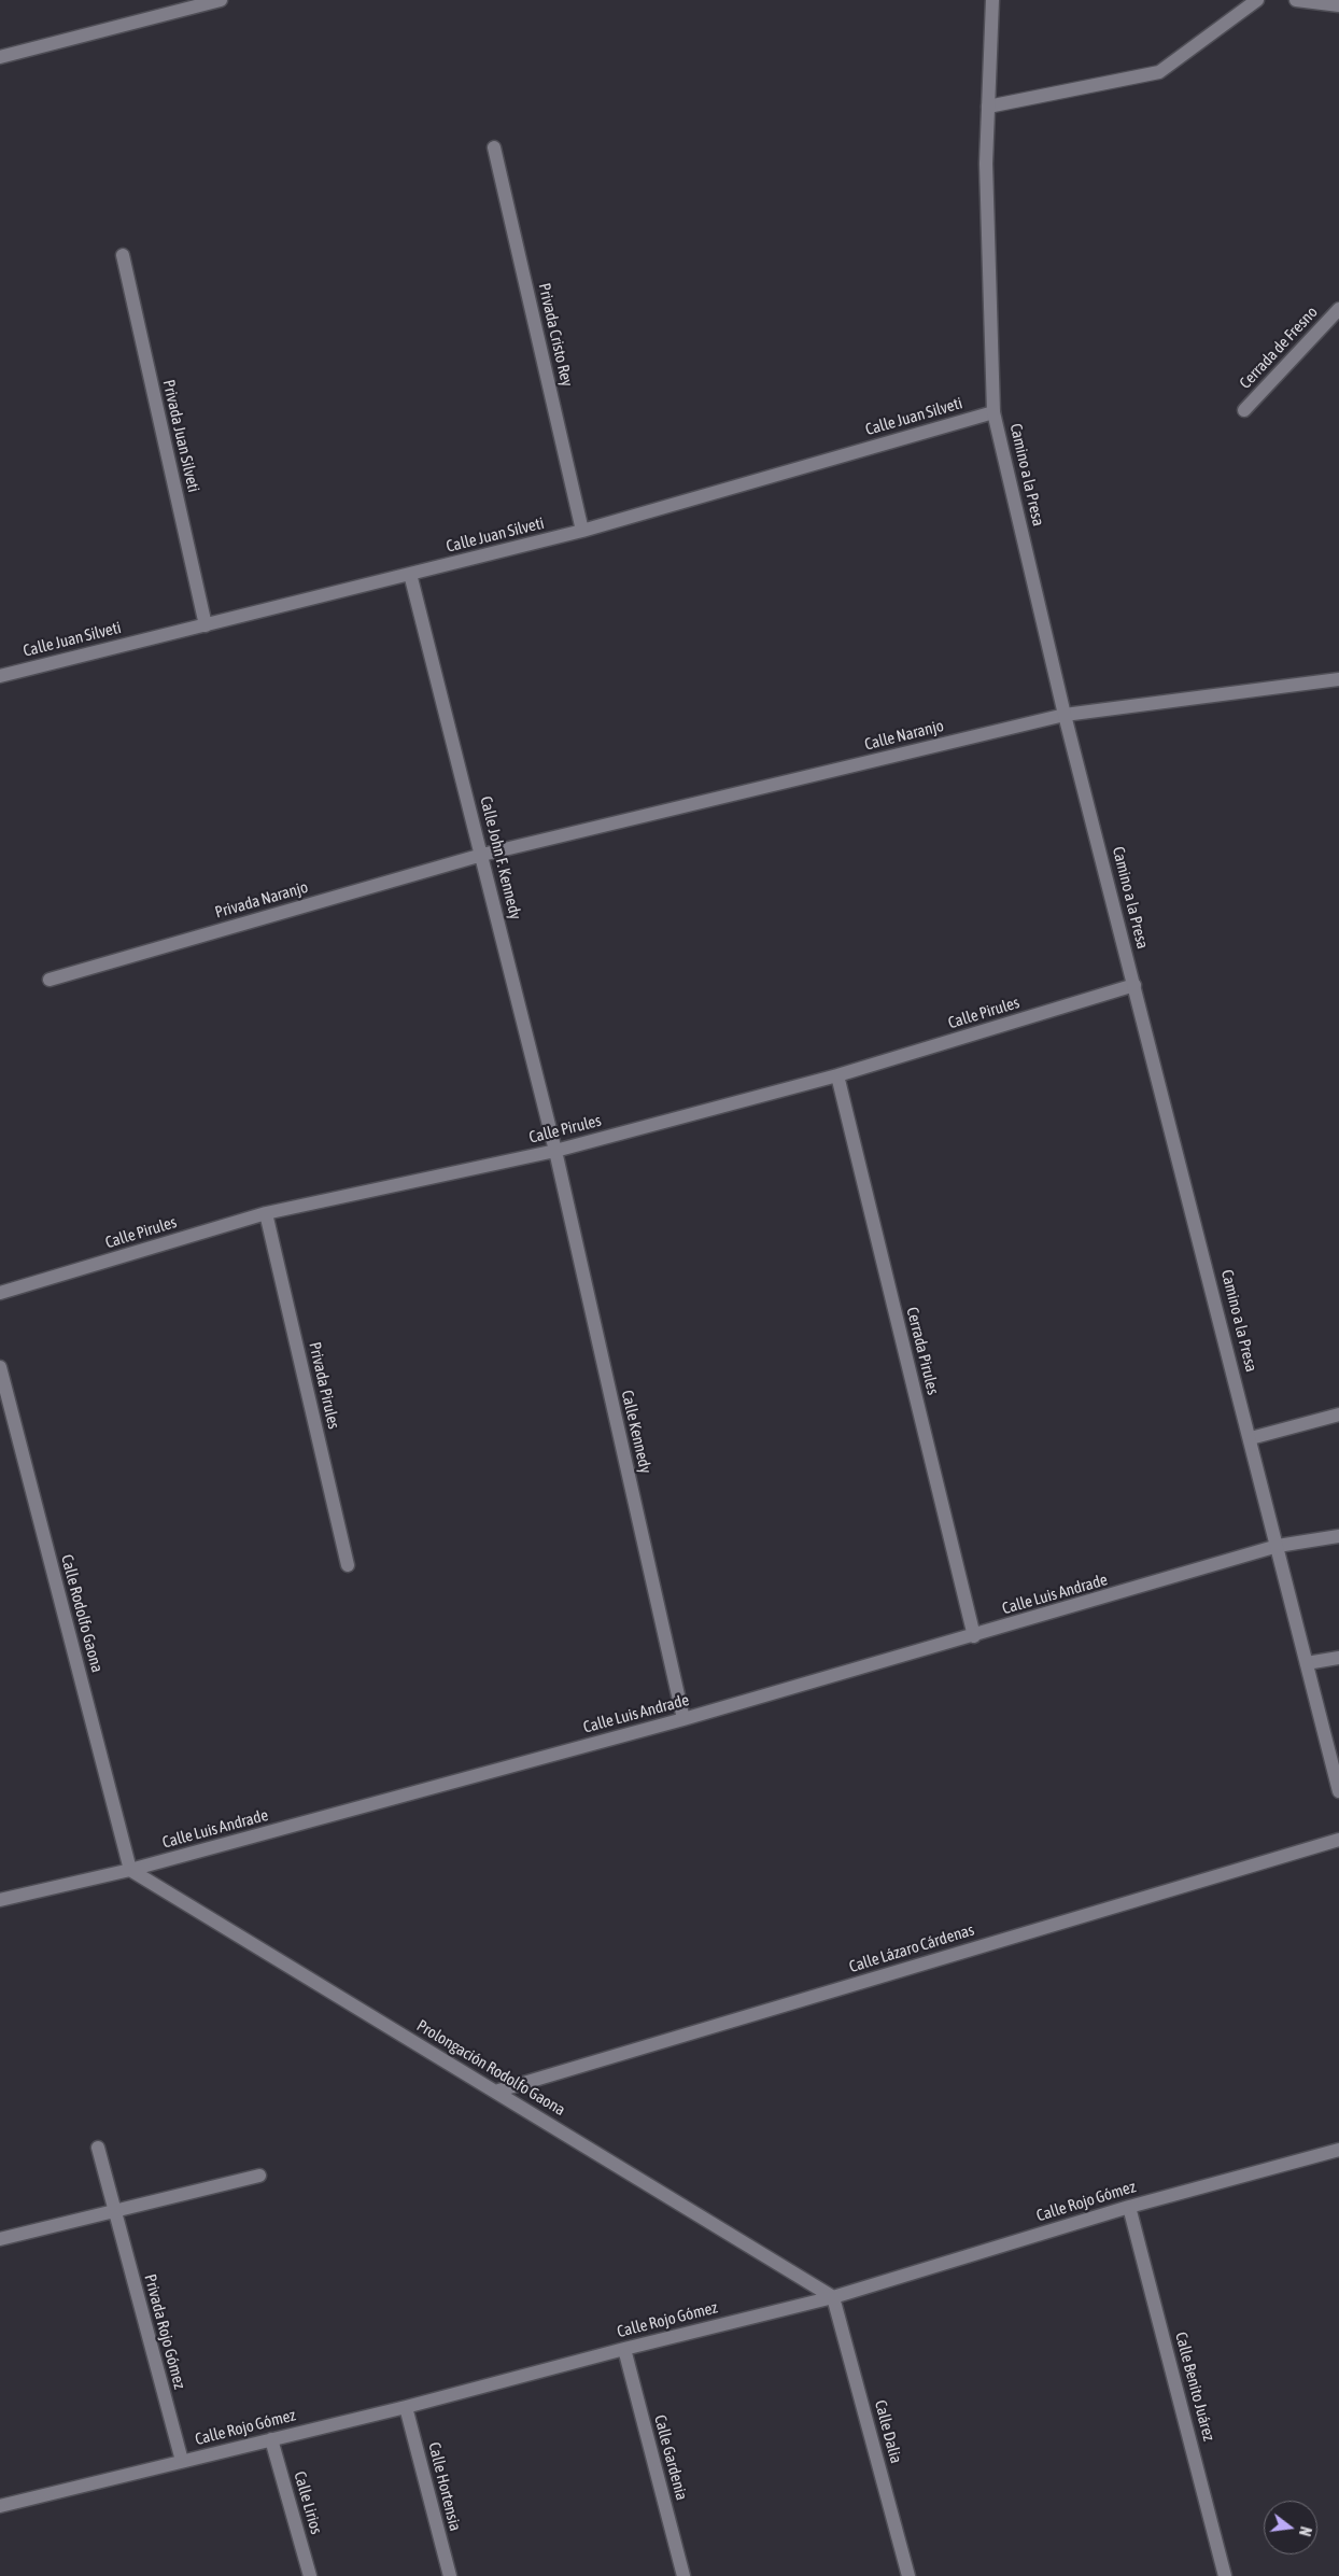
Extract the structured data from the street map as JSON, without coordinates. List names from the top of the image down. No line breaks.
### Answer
{"streets":{"street":["Privada Cristo Rey","Cerrada de Fresno","Calle Juan Silveti","Privada Juan Silveti","Camino a la Presa","Calle Naranjo","Calle John F. Kennedy","Privada Naranjo","Calle Pirules","Cerrada Pirules","Privada Pirules","Calle Kennedy","Calle Luis Andrade","Calle Rodolfo Gaona","Calle Lázaro Cárdenas","Prolongación Rodolfo Gaona","Calle Rojo Gómez","Privada Rojo Gómez","Calle Benito Juárez","Calle Dalia","Calle Gardenia","Calle Hortensia","Calle Lirios"]},"crossings":[["Privada Cristo Rey","Calle Juan Silveti"],["Calle Juan Silveti","Privada Juan Silveti"],["Calle Juan Silveti","Camino a la Presa"],["Calle Juan Silveti","Calle John F. Kennedy"],["Camino a la Presa","Calle Naranjo"],["Camino a la Presa","Calle Pirules"],["Camino a la Presa","Calle Luis Andrade"],["Calle Naranjo","Calle John F. Kennedy"],["Calle Naranjo","Privada Naranjo"],["Calle John F. Kennedy","Privada Naranjo"],["Calle John F. Kennedy","Calle Pirules"],["Calle John F. Kennedy","Calle Kennedy"],["Calle Pirules","Cerrada Pirules"],["Calle Pirules","Privada Pirules"],["Calle Pirules","Calle Kennedy"],["Cerrada Pirules","Calle Luis Andrade"],["Calle Kennedy","Calle Luis Andrade"],["Calle Luis Andrade","Calle Rodolfo Gaona"],["Calle Luis Andrade","Prolongación Rodolfo Gaona"],["Calle Rodolfo Gaona","Prolongación Rodolfo Gaona"],["Calle Lázaro Cárdenas","Prolongación Rodolfo Gaona"],["Prolongación Rodolfo Gaona","Calle Rojo Gómez"],["Prolongación Rodolfo Gaona","Calle Dalia"],["Calle Rojo Gómez","Privada Rojo Gómez"],["Calle Rojo Gómez","Calle Benito Juárez"],["Calle Rojo Gómez","Calle Dalia"],["Calle Rojo Gómez","Calle Gardenia"],["Calle Rojo Gómez","Calle Hortensia"],["Calle Rojo Gómez","Calle Lirios"]],"north":"right"}
